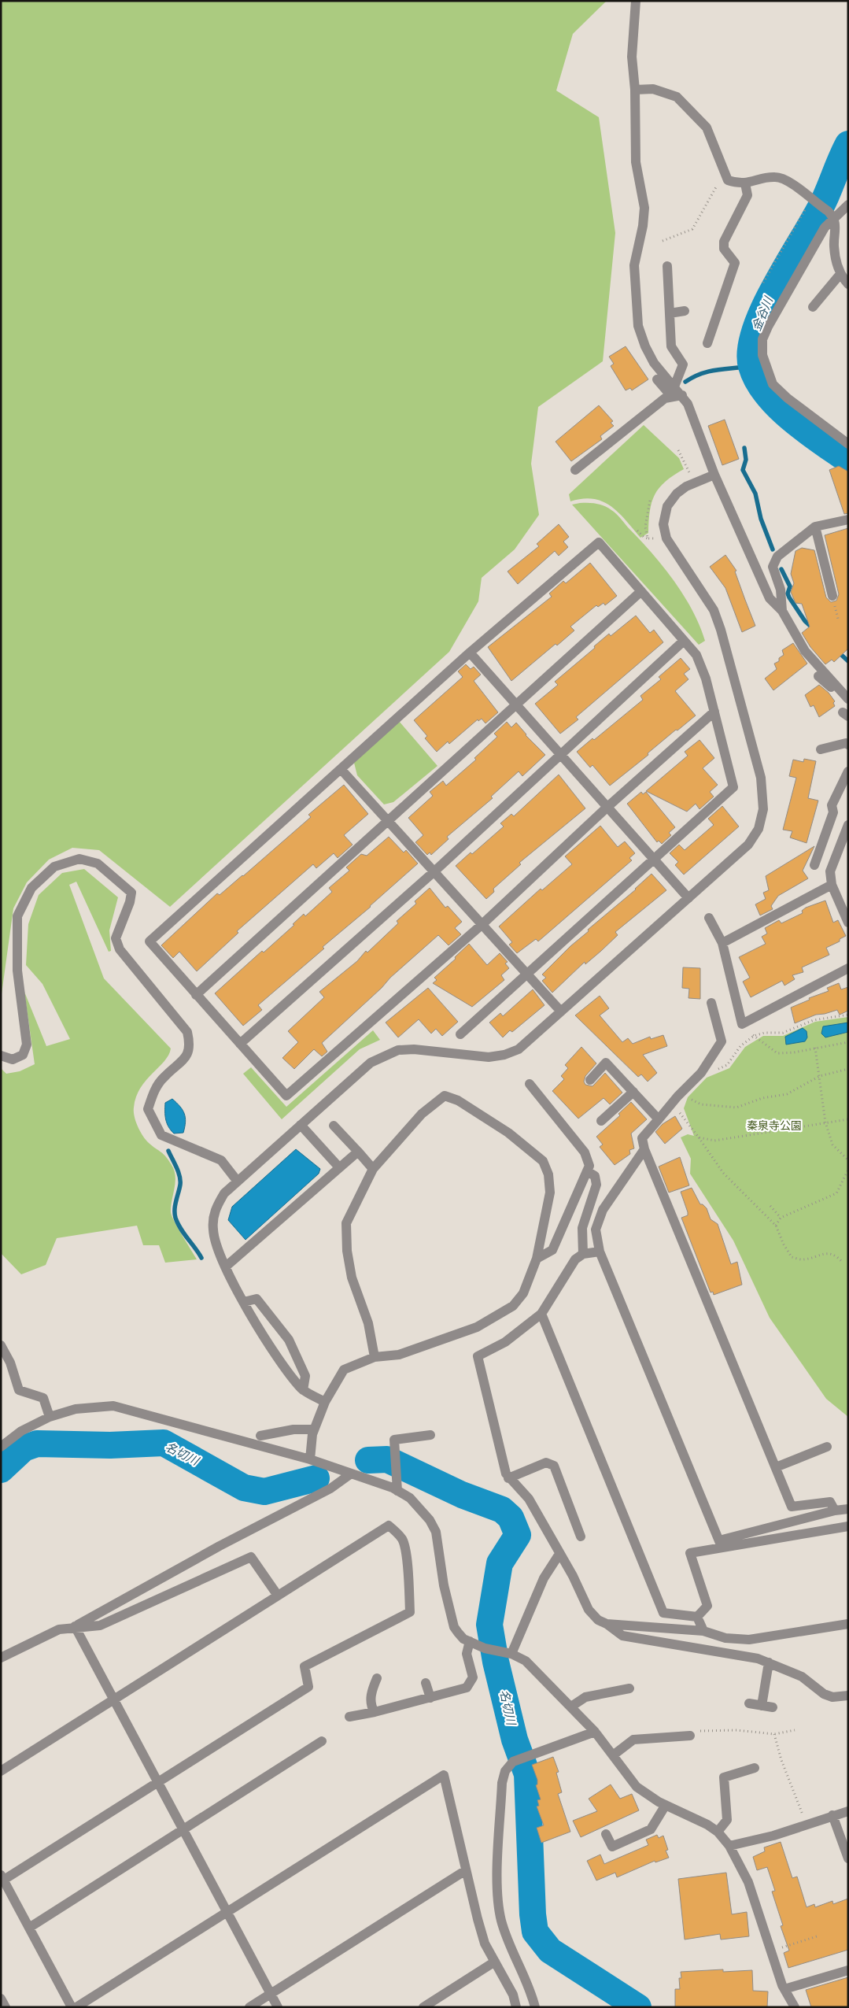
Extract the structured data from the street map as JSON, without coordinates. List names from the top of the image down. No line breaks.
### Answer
{"water":["金谷川","名切川"],"parks":["秦泉寺公園"]}
